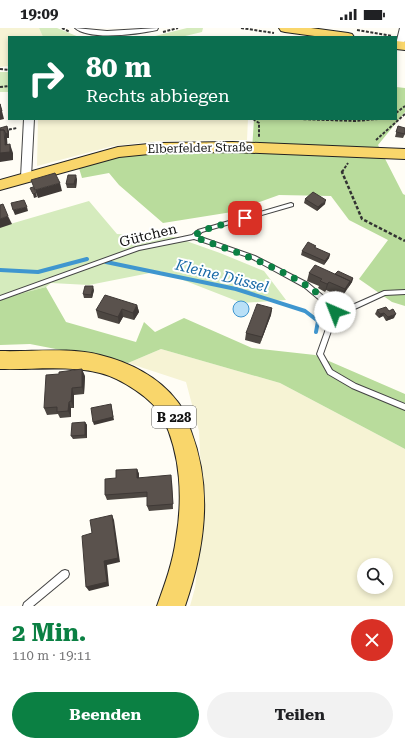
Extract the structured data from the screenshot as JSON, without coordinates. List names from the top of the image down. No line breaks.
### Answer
{"streets":{"main road":["Elberfelder Straße","B 228"],"lane":["Gütchen"]},"water":["Kleine Düssel"],"page":{"status":"19:09","turn":["80 m","Rechts abbiegen"],"heading":["2 Min.","110 m · 19:11"],"buttons":["Beenden","Teilen"]}}
